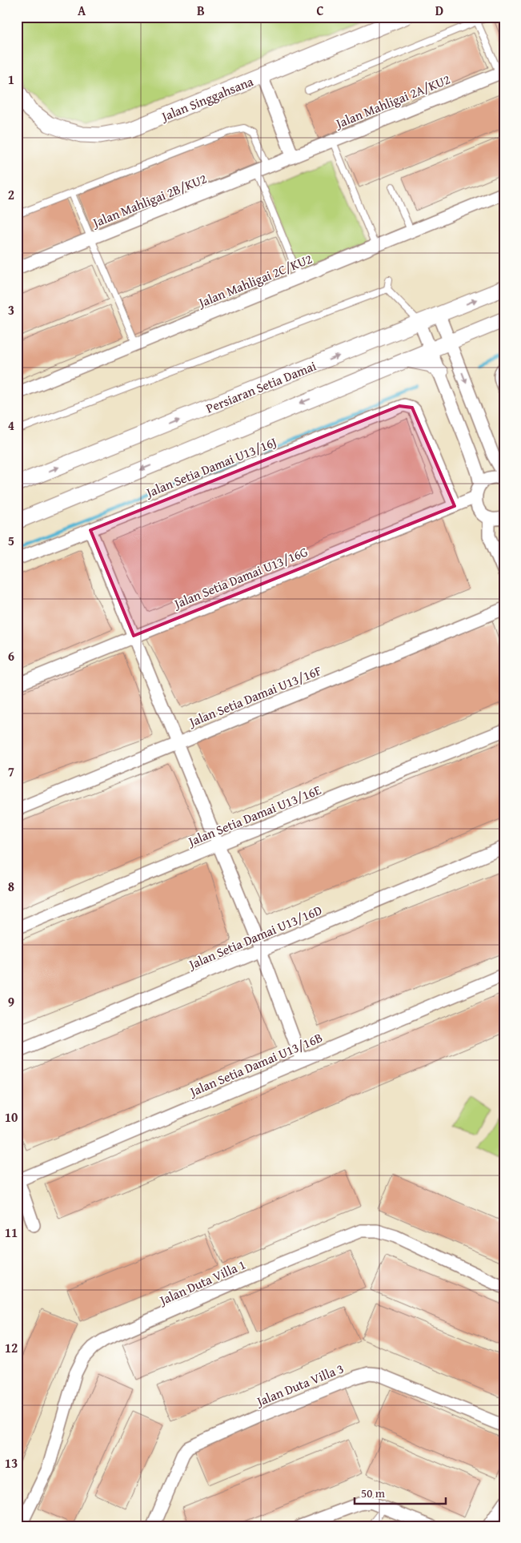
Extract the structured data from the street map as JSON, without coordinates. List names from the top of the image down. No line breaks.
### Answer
{"streets":{"street":["Jalan Singgahsana","Jalan Mahligai 2A/KU2","Jalan Mahligai 2B/KU2","Jalan Mahligai 2C/KU2","Persiaran Setia Damai","Jalan Setia Damai U13/16J","Jalan Setia Damai U13/16G","Jalan Setia Damai U13/16F","Jalan Setia Damai U13/16E","Jalan Setia Damai U13/16D","Jalan Setia Damai U13/16B","Jalan Duta Villa 1","Jalan Duta Villa 3"]},"crossings":[["Jalan Mahligai 2A/KU2","Jalan Mahligai 2B/KU2"],["Jalan Setia Damai U13/16J","Jalan Setia Damai U13/16G"]],"scale_bar":"50 m","grid":{"columns":["A","B","C","D"],"rows":["1","2","3","4","5","6","7","8","9","10","11","12","13"]}}
